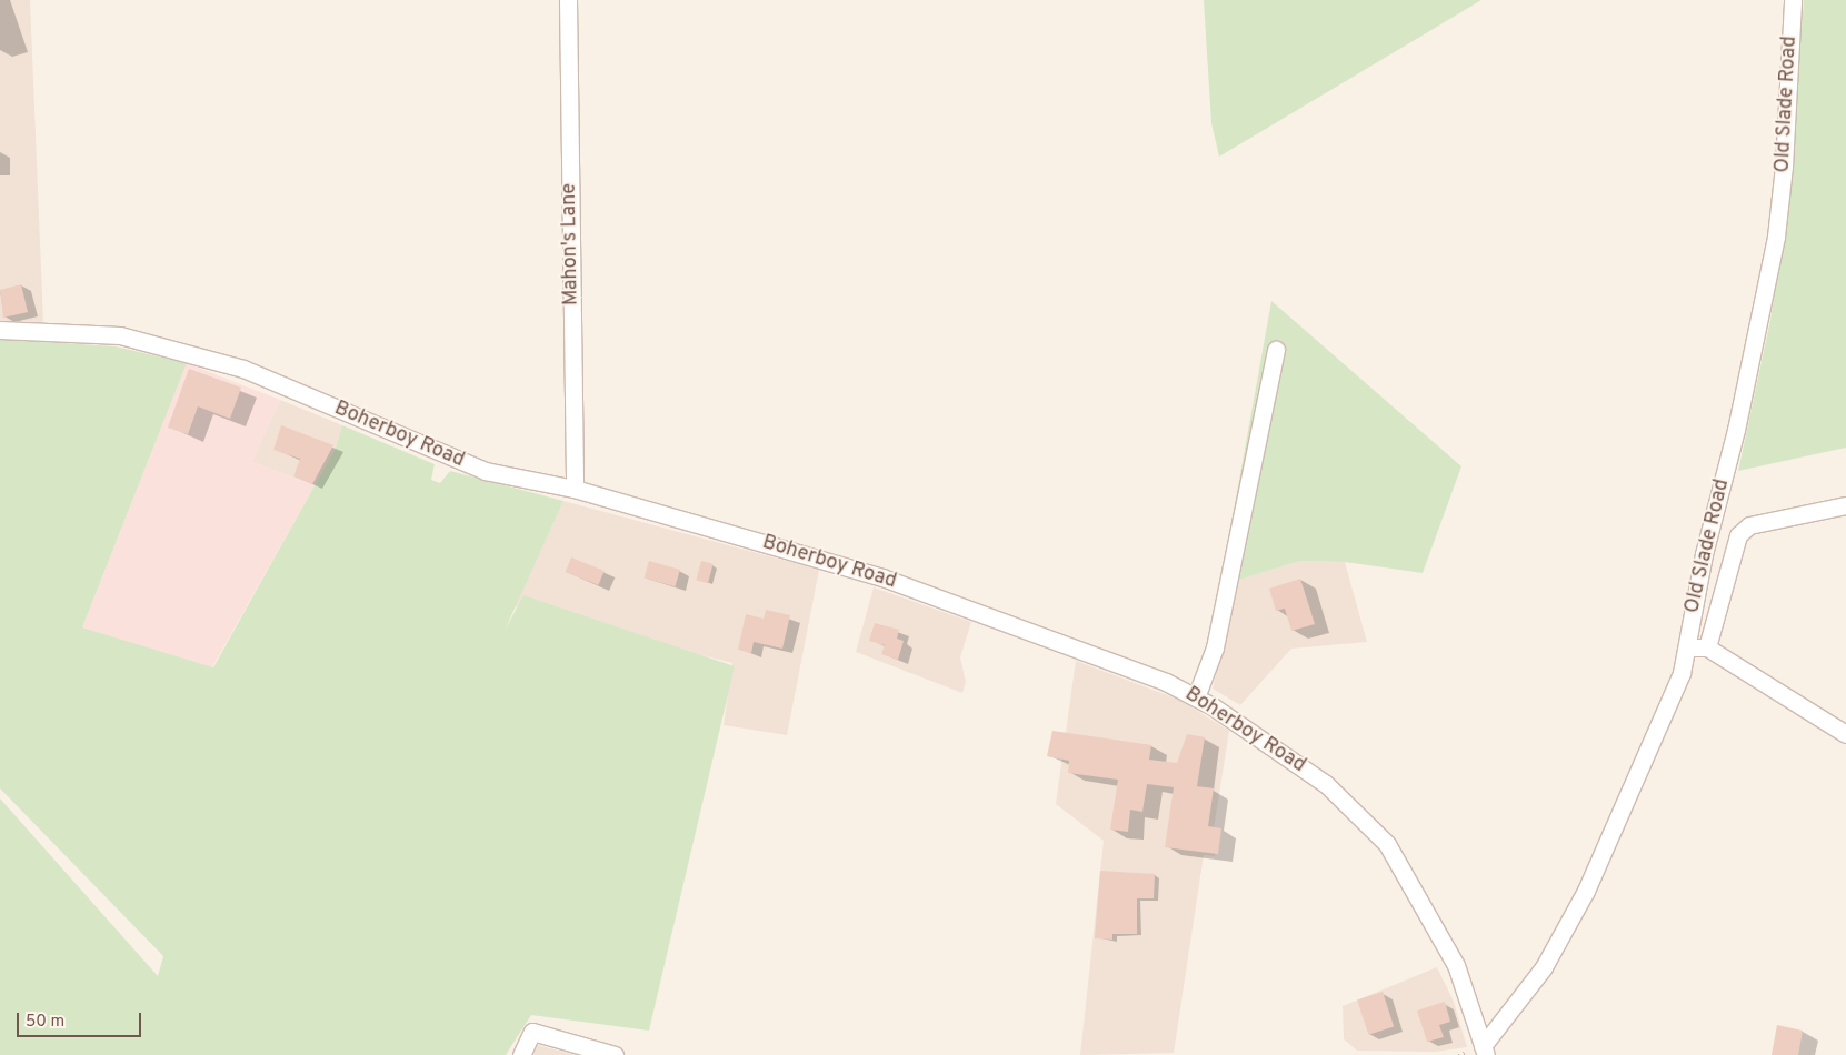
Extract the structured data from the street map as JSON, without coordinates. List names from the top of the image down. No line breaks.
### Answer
{"streets":{"street":["Old Slade Road","Mahon's Lane","Boherboy Road"]},"crossings":[["Old Slade Road","Boherboy Road"],["Mahon's Lane","Boherboy Road"]],"scale_bar":"50 m"}
